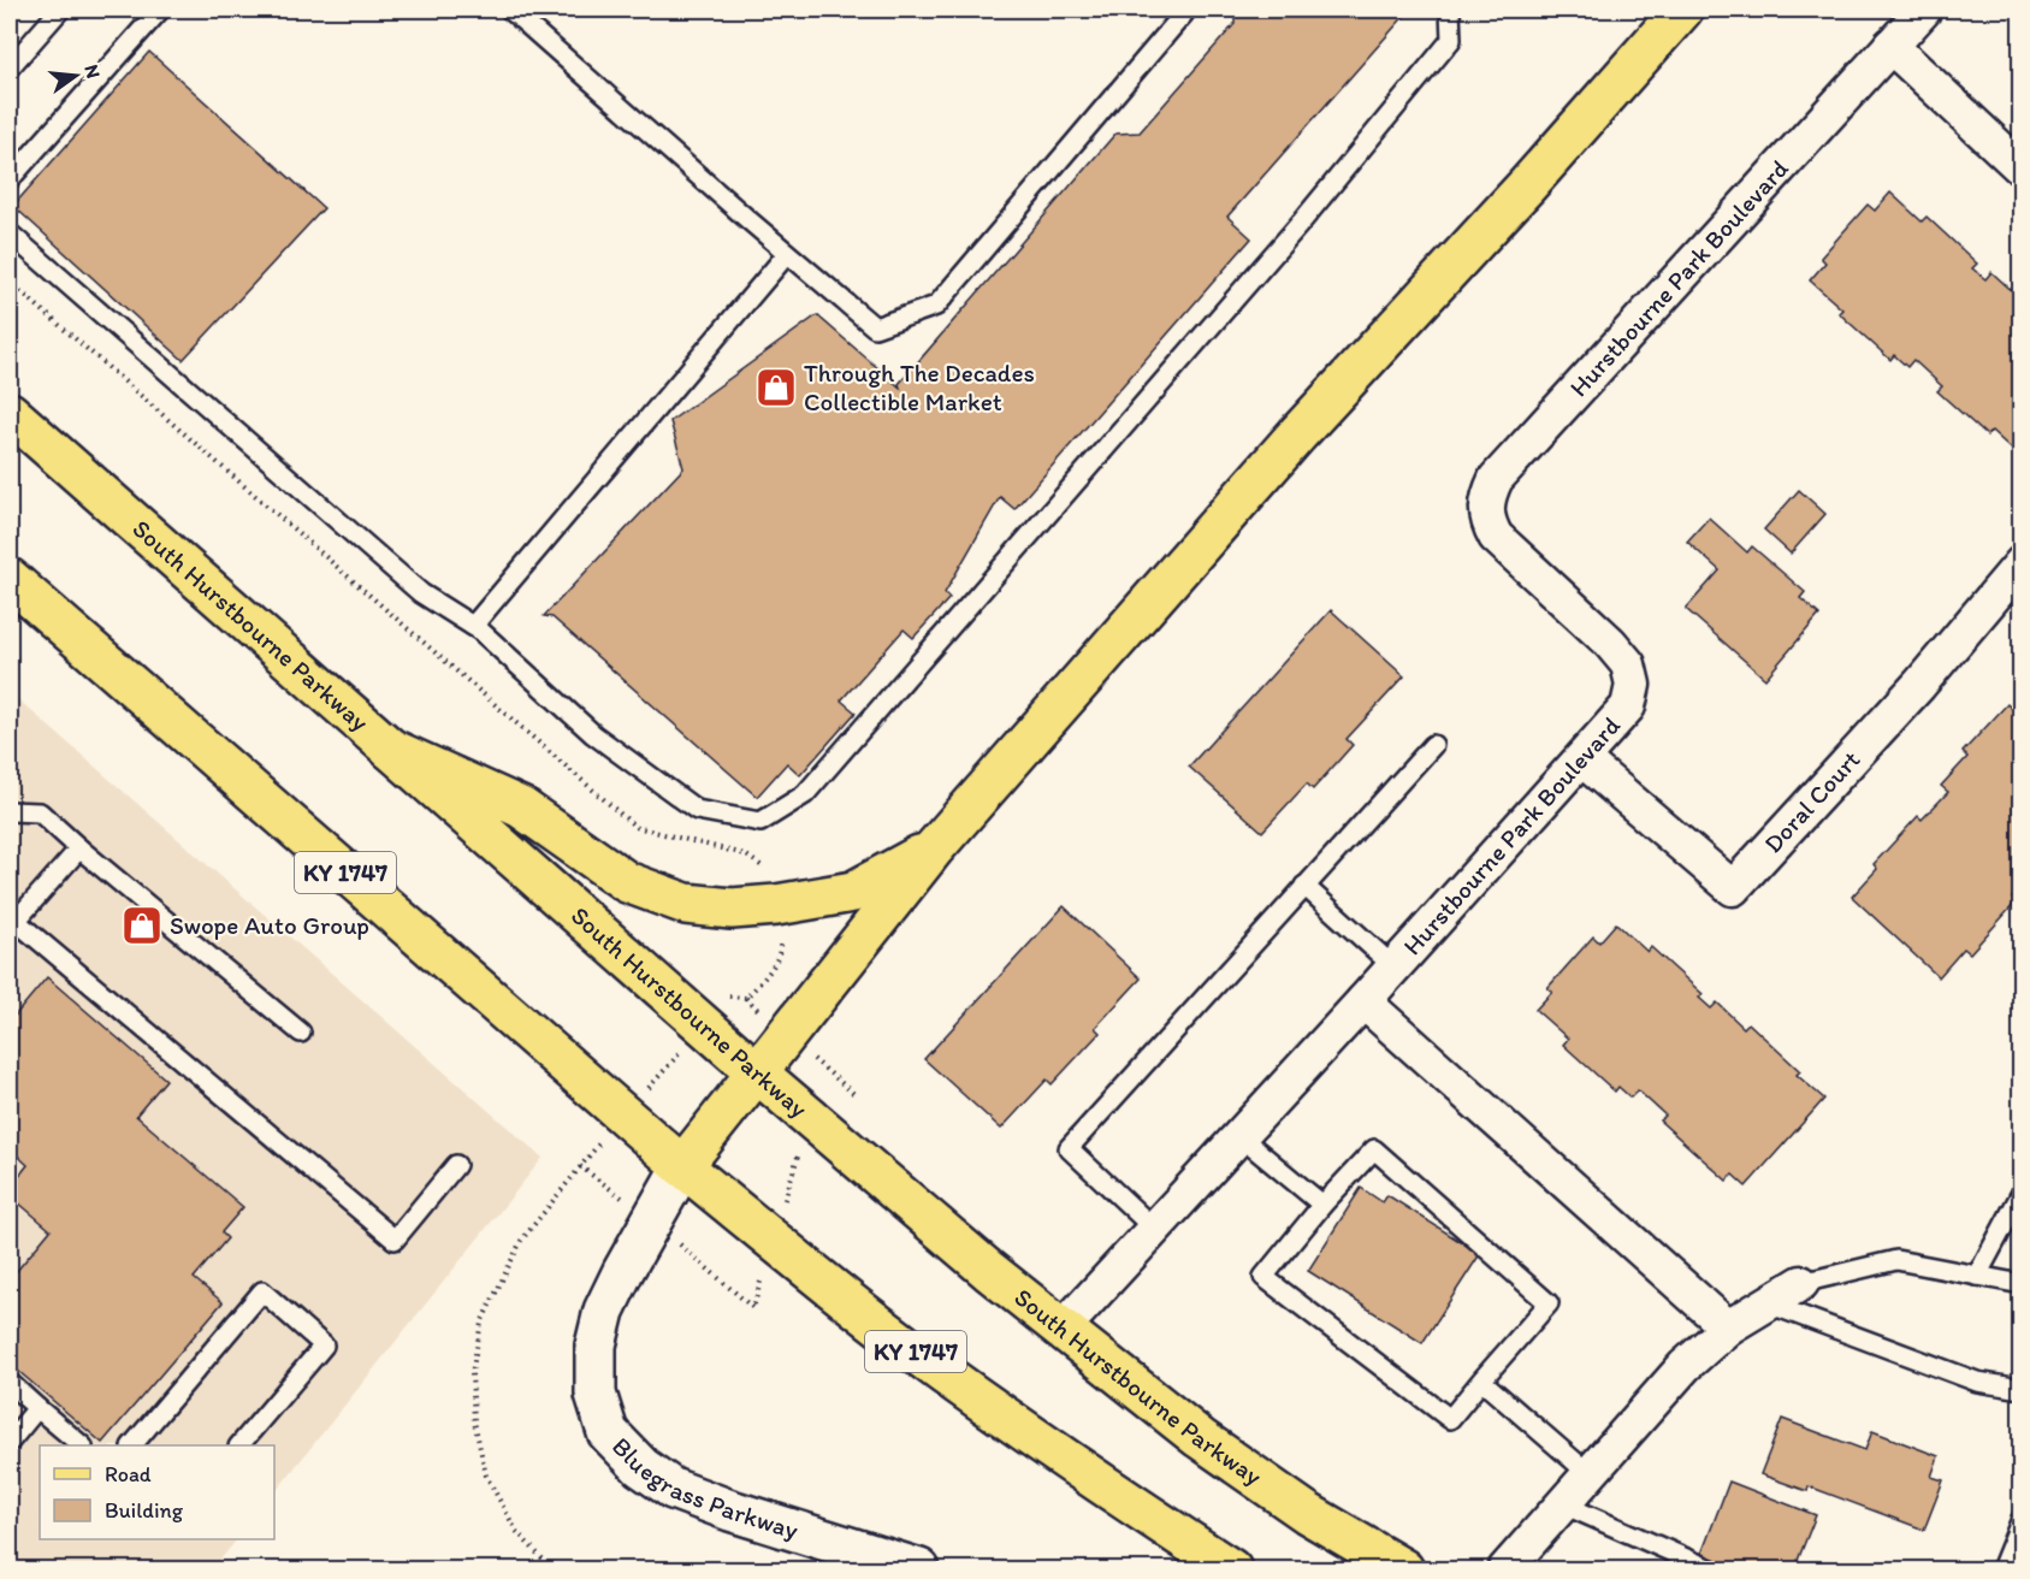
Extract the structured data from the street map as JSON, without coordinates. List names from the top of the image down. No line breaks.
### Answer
{"streets":{"main road":["South Hurstbourne Parkway","KY 1747"],"street":["Hurstbourne Park Boulevard","Doral Court","Bluegrass Parkway"]},"crossings":[["Hurstbourne Park Boulevard","South Hurstbourne Parkway"],["Hurstbourne Park Boulevard","Doral Court"],["KY 1747","Bluegrass Parkway"]],"places":{"shop":["Through The Decades Collectible Market","Swope Auto Group"]},"legend":["Road","Building"],"north":"right"}
